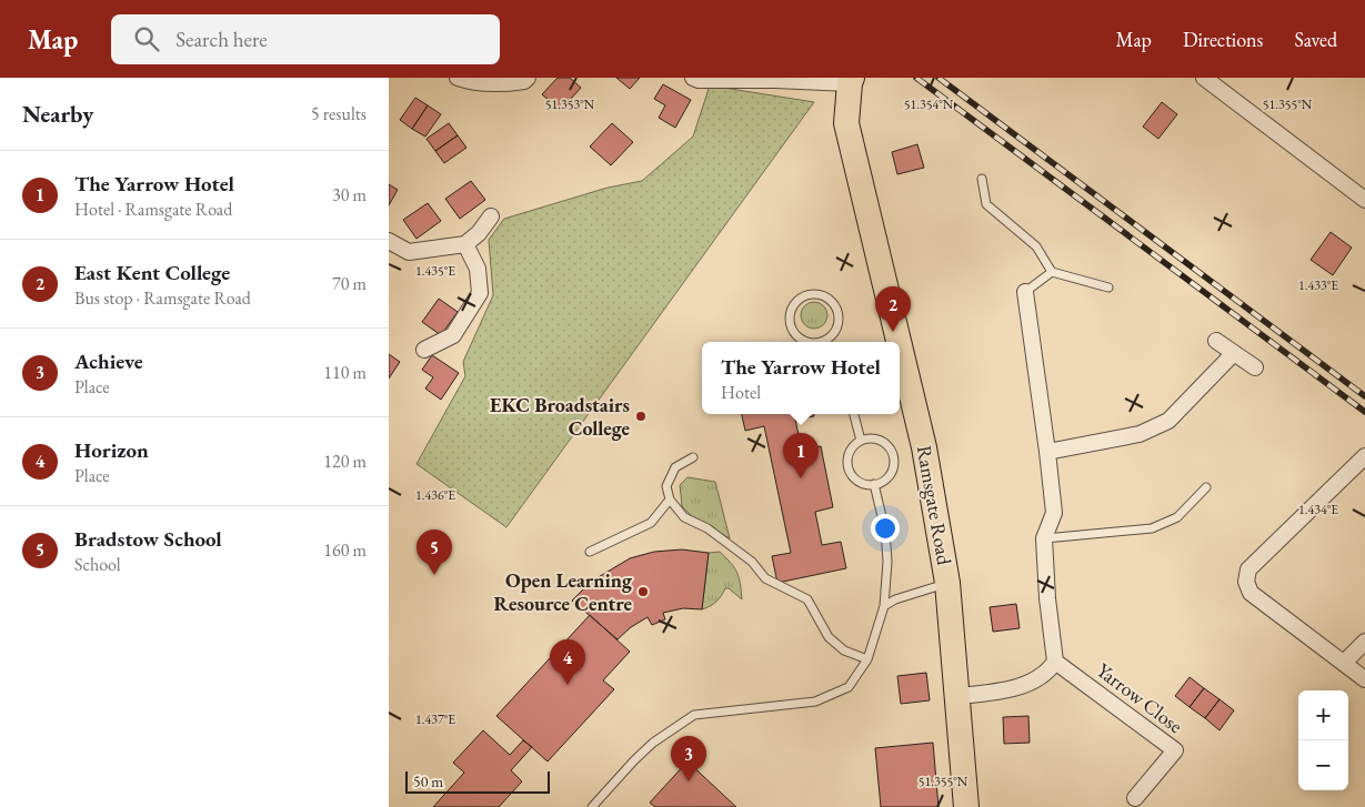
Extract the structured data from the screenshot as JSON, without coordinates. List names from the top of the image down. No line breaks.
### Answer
{"streets":{"main road":["Ramsgate Road"],"street":["Yarrow Close"]},"places":["EKC Broadstairs College","Open Learning Resource Centre"],"scale_bar":"50 m","page":{"header":"Map","search":"Search here","nav":["Map","Directions","Saved"],"heading":["Nearby","5 results"],"list":[{"mark":"1","name":"The Yarrow Hotel","note":"Hotel · Ramsgate Road","value":"30 m"},{"mark":"2","name":"East Kent College","note":"Bus stop · Ramsgate Road","value":"70 m"},{"mark":"3","name":"Achieve","note":"Place","value":"110 m"},{"mark":"4","name":"Horizon","note":"Place","value":"120 m"},{"mark":"5","name":"Bradstow School","note":"School","value":"160 m"}],"pins":["2","1","5","4","3"],"popup":["The Yarrow Hotel","Hotel"],"map_buttons":["+","−"],"scale":"50 m"},"coordinates":["51.353°N","51.354°N","51.355°N","1.435°E","1.433°E","1.436°E","1.434°E","1.437°E"]}
